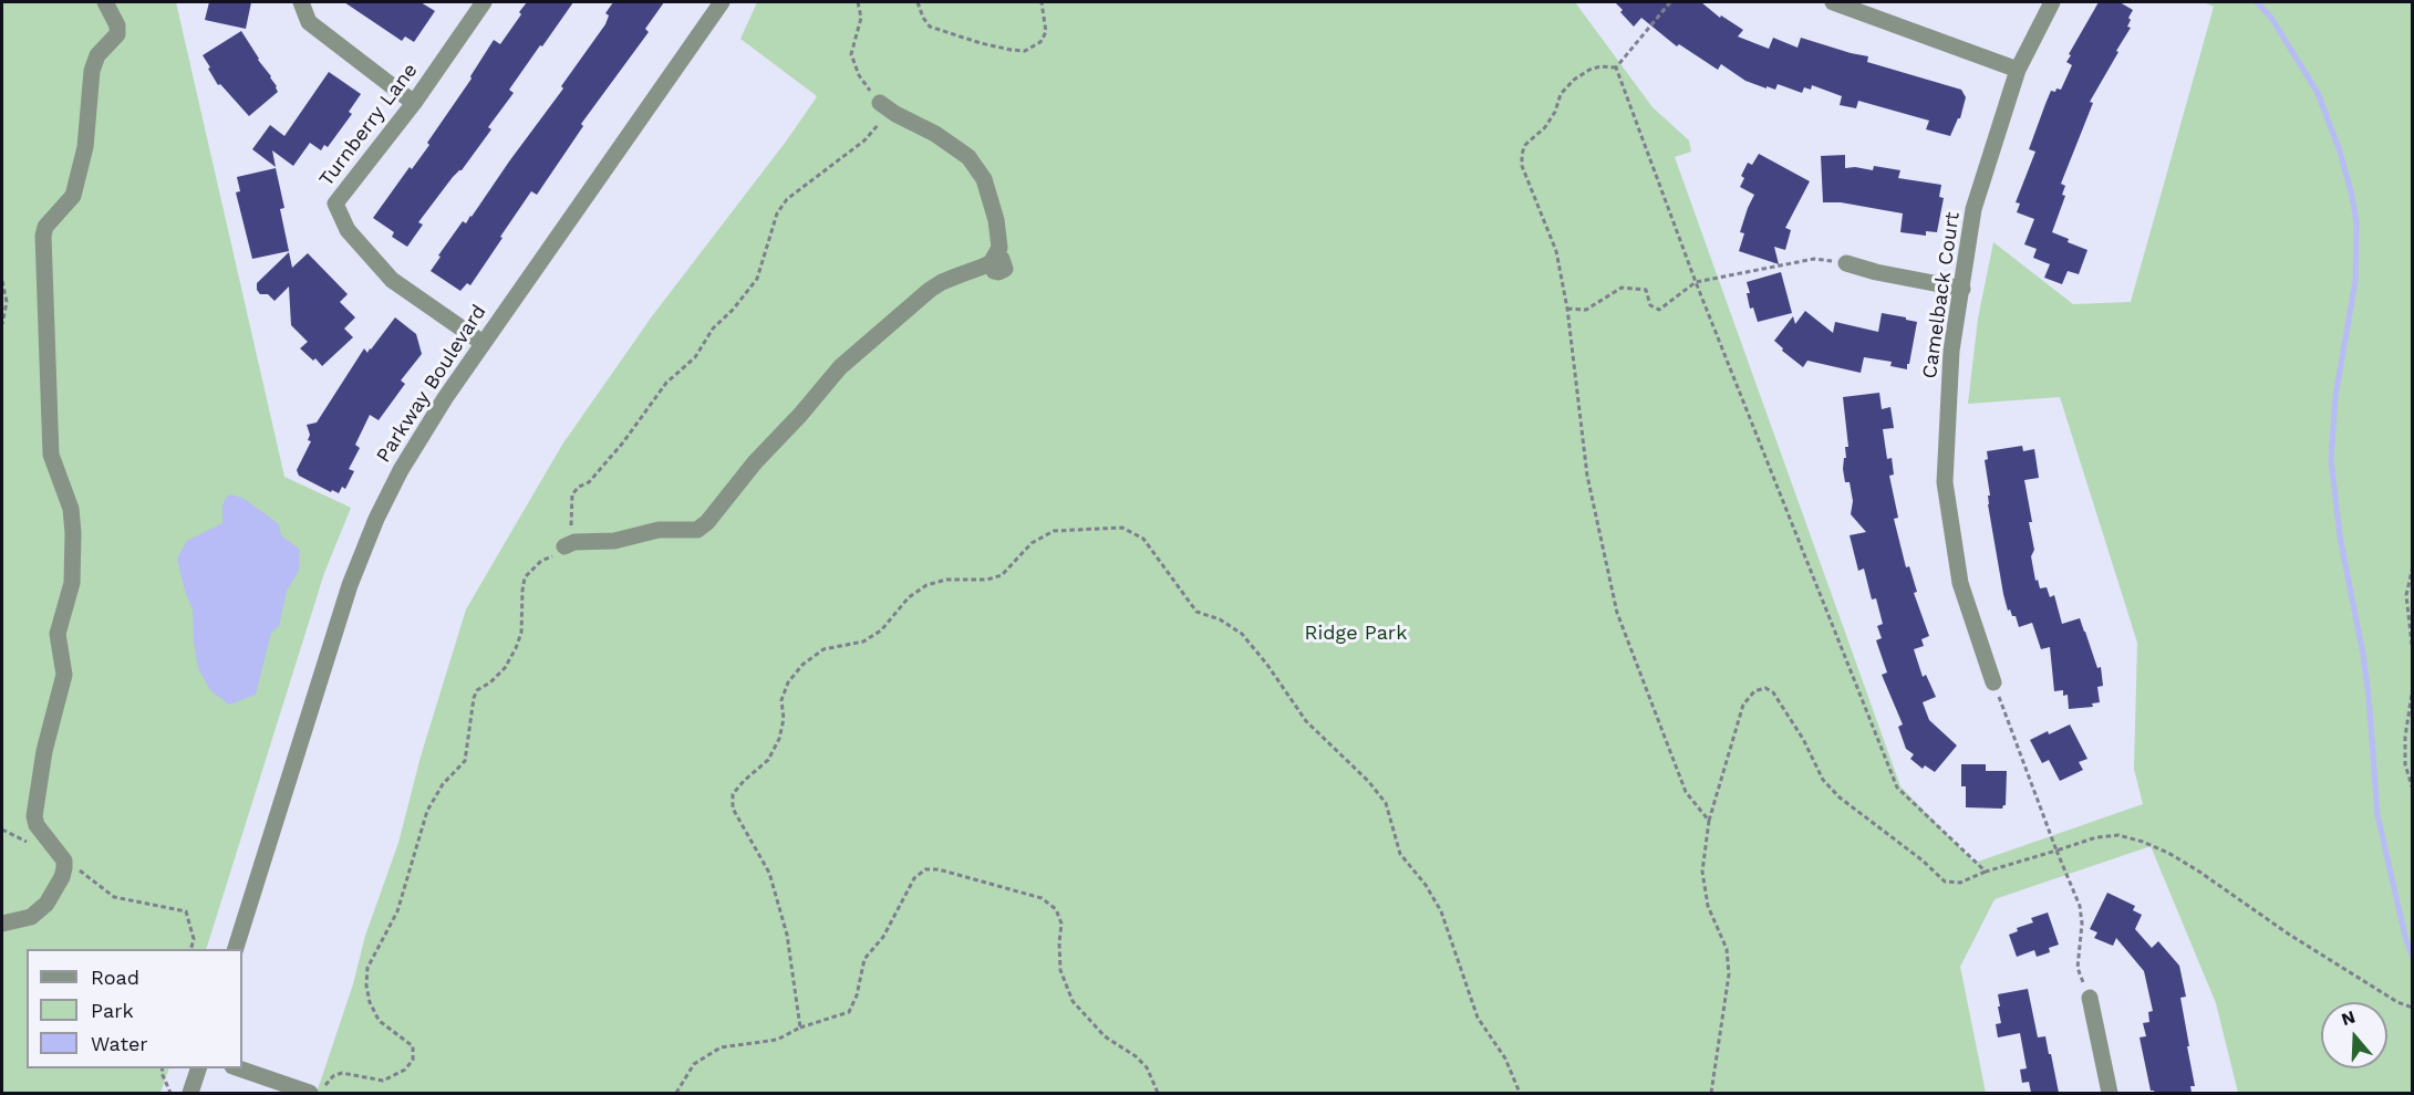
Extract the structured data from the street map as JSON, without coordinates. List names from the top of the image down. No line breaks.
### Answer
{"streets":{"street":["Turnberry Lane","Camelback Court","Parkway Boulevard"]},"crossings":[["Turnberry Lane","Parkway Boulevard"]],"parks":["Ridge Park"],"legend":["Road","Park","Water"],"north":"top"}
